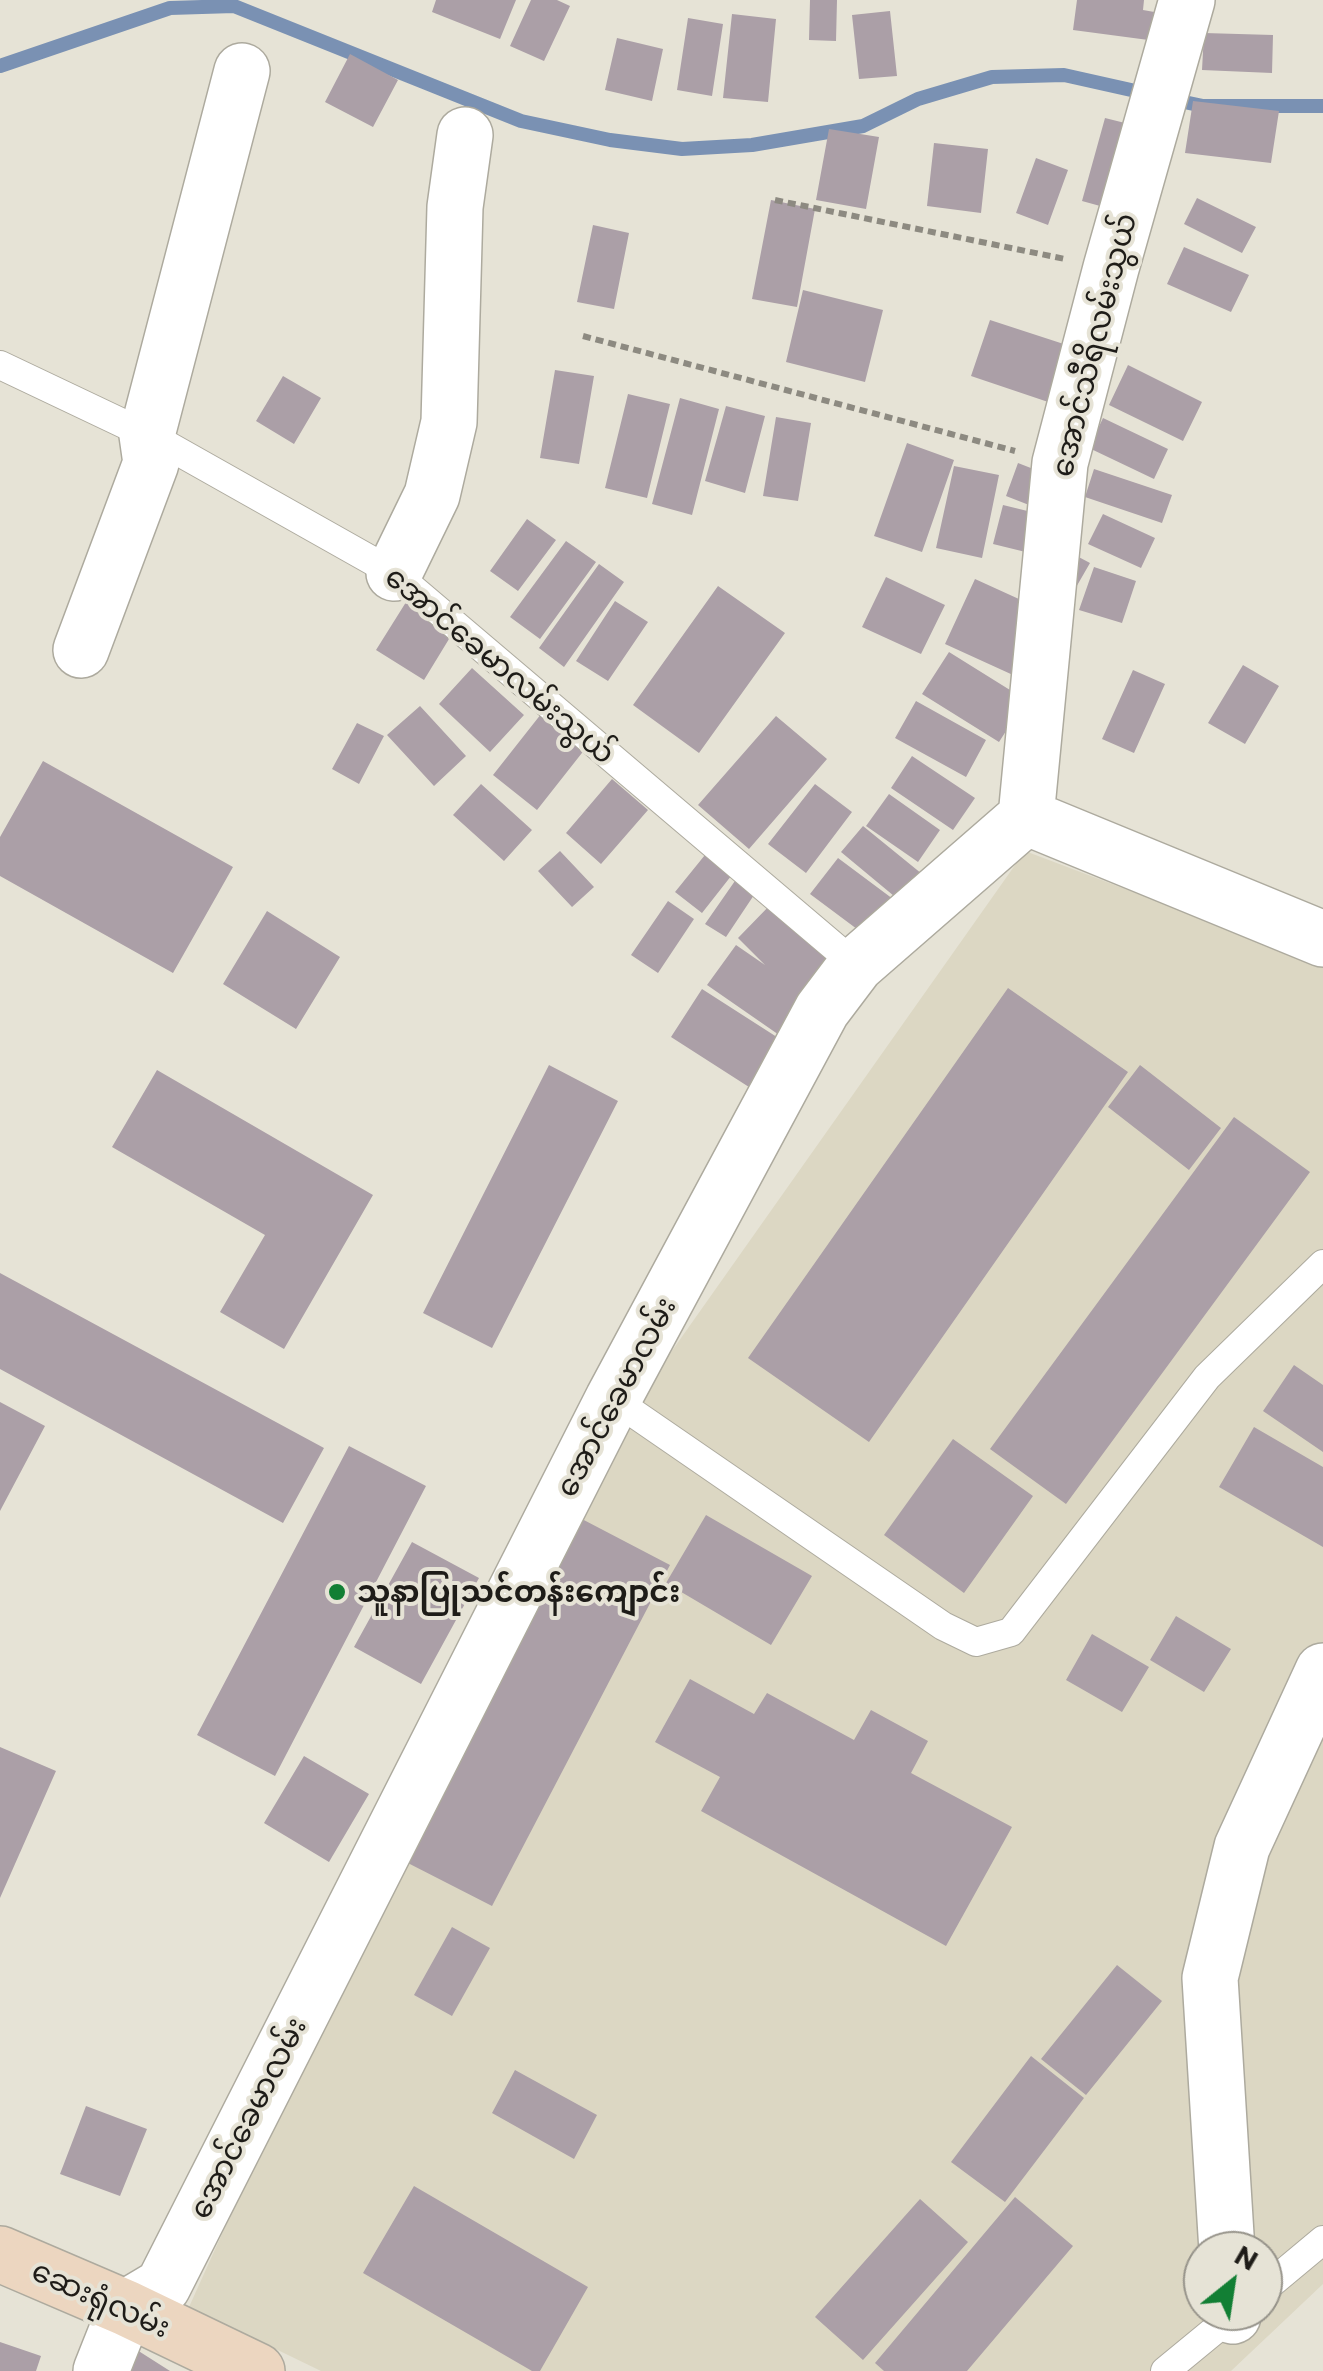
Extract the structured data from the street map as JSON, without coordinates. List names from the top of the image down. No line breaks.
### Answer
{"streets":{"main road":["ဆေးရုံလမ်း"],"street":["အောင်သီရိလမ်းသွယ်","အောင်ခေမာလမ်း"],"lane":["အောင်ခေမာလမ်းသွယ်"]},"crossings":[["အောင်သီရိလမ်းသွယ်","အောင်ခေမာလမ်း"],["အောင်ခေမာလမ်းသွယ်","အောင်ခေမာလမ်း"],["အောင်ခေမာလမ်း","ဆေးရုံလမ်း"]],"places":["သူနာပြုသင်တန်းကျောင်း"],"north":"top right"}
